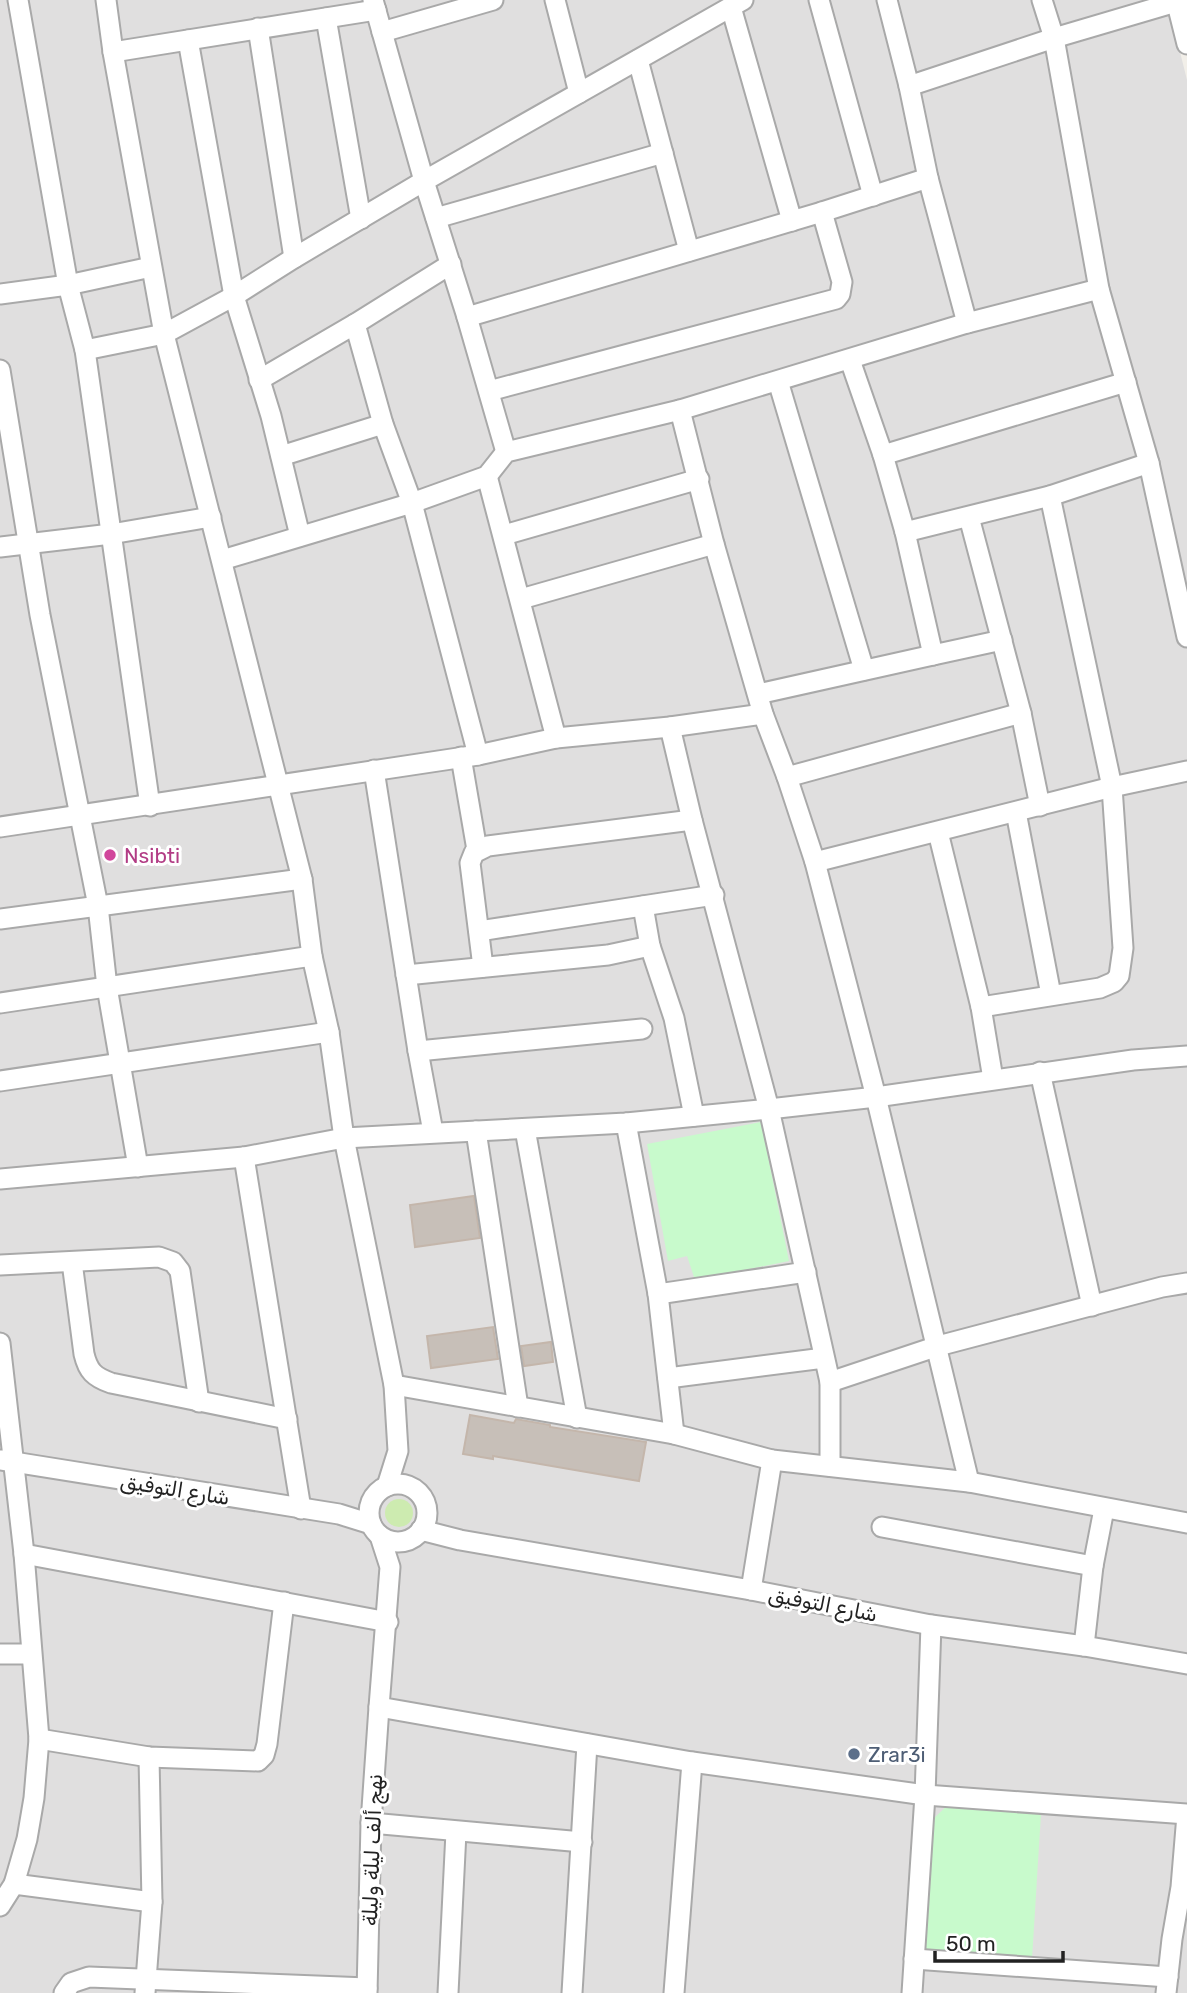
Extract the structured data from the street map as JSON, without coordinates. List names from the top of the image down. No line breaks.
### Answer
{"streets":{"street":["شارع التوفيق","نهج ألف ليلة وليلة"]},"places":["Nsibti","Zrar3i"],"scale_bar":"50 m"}
